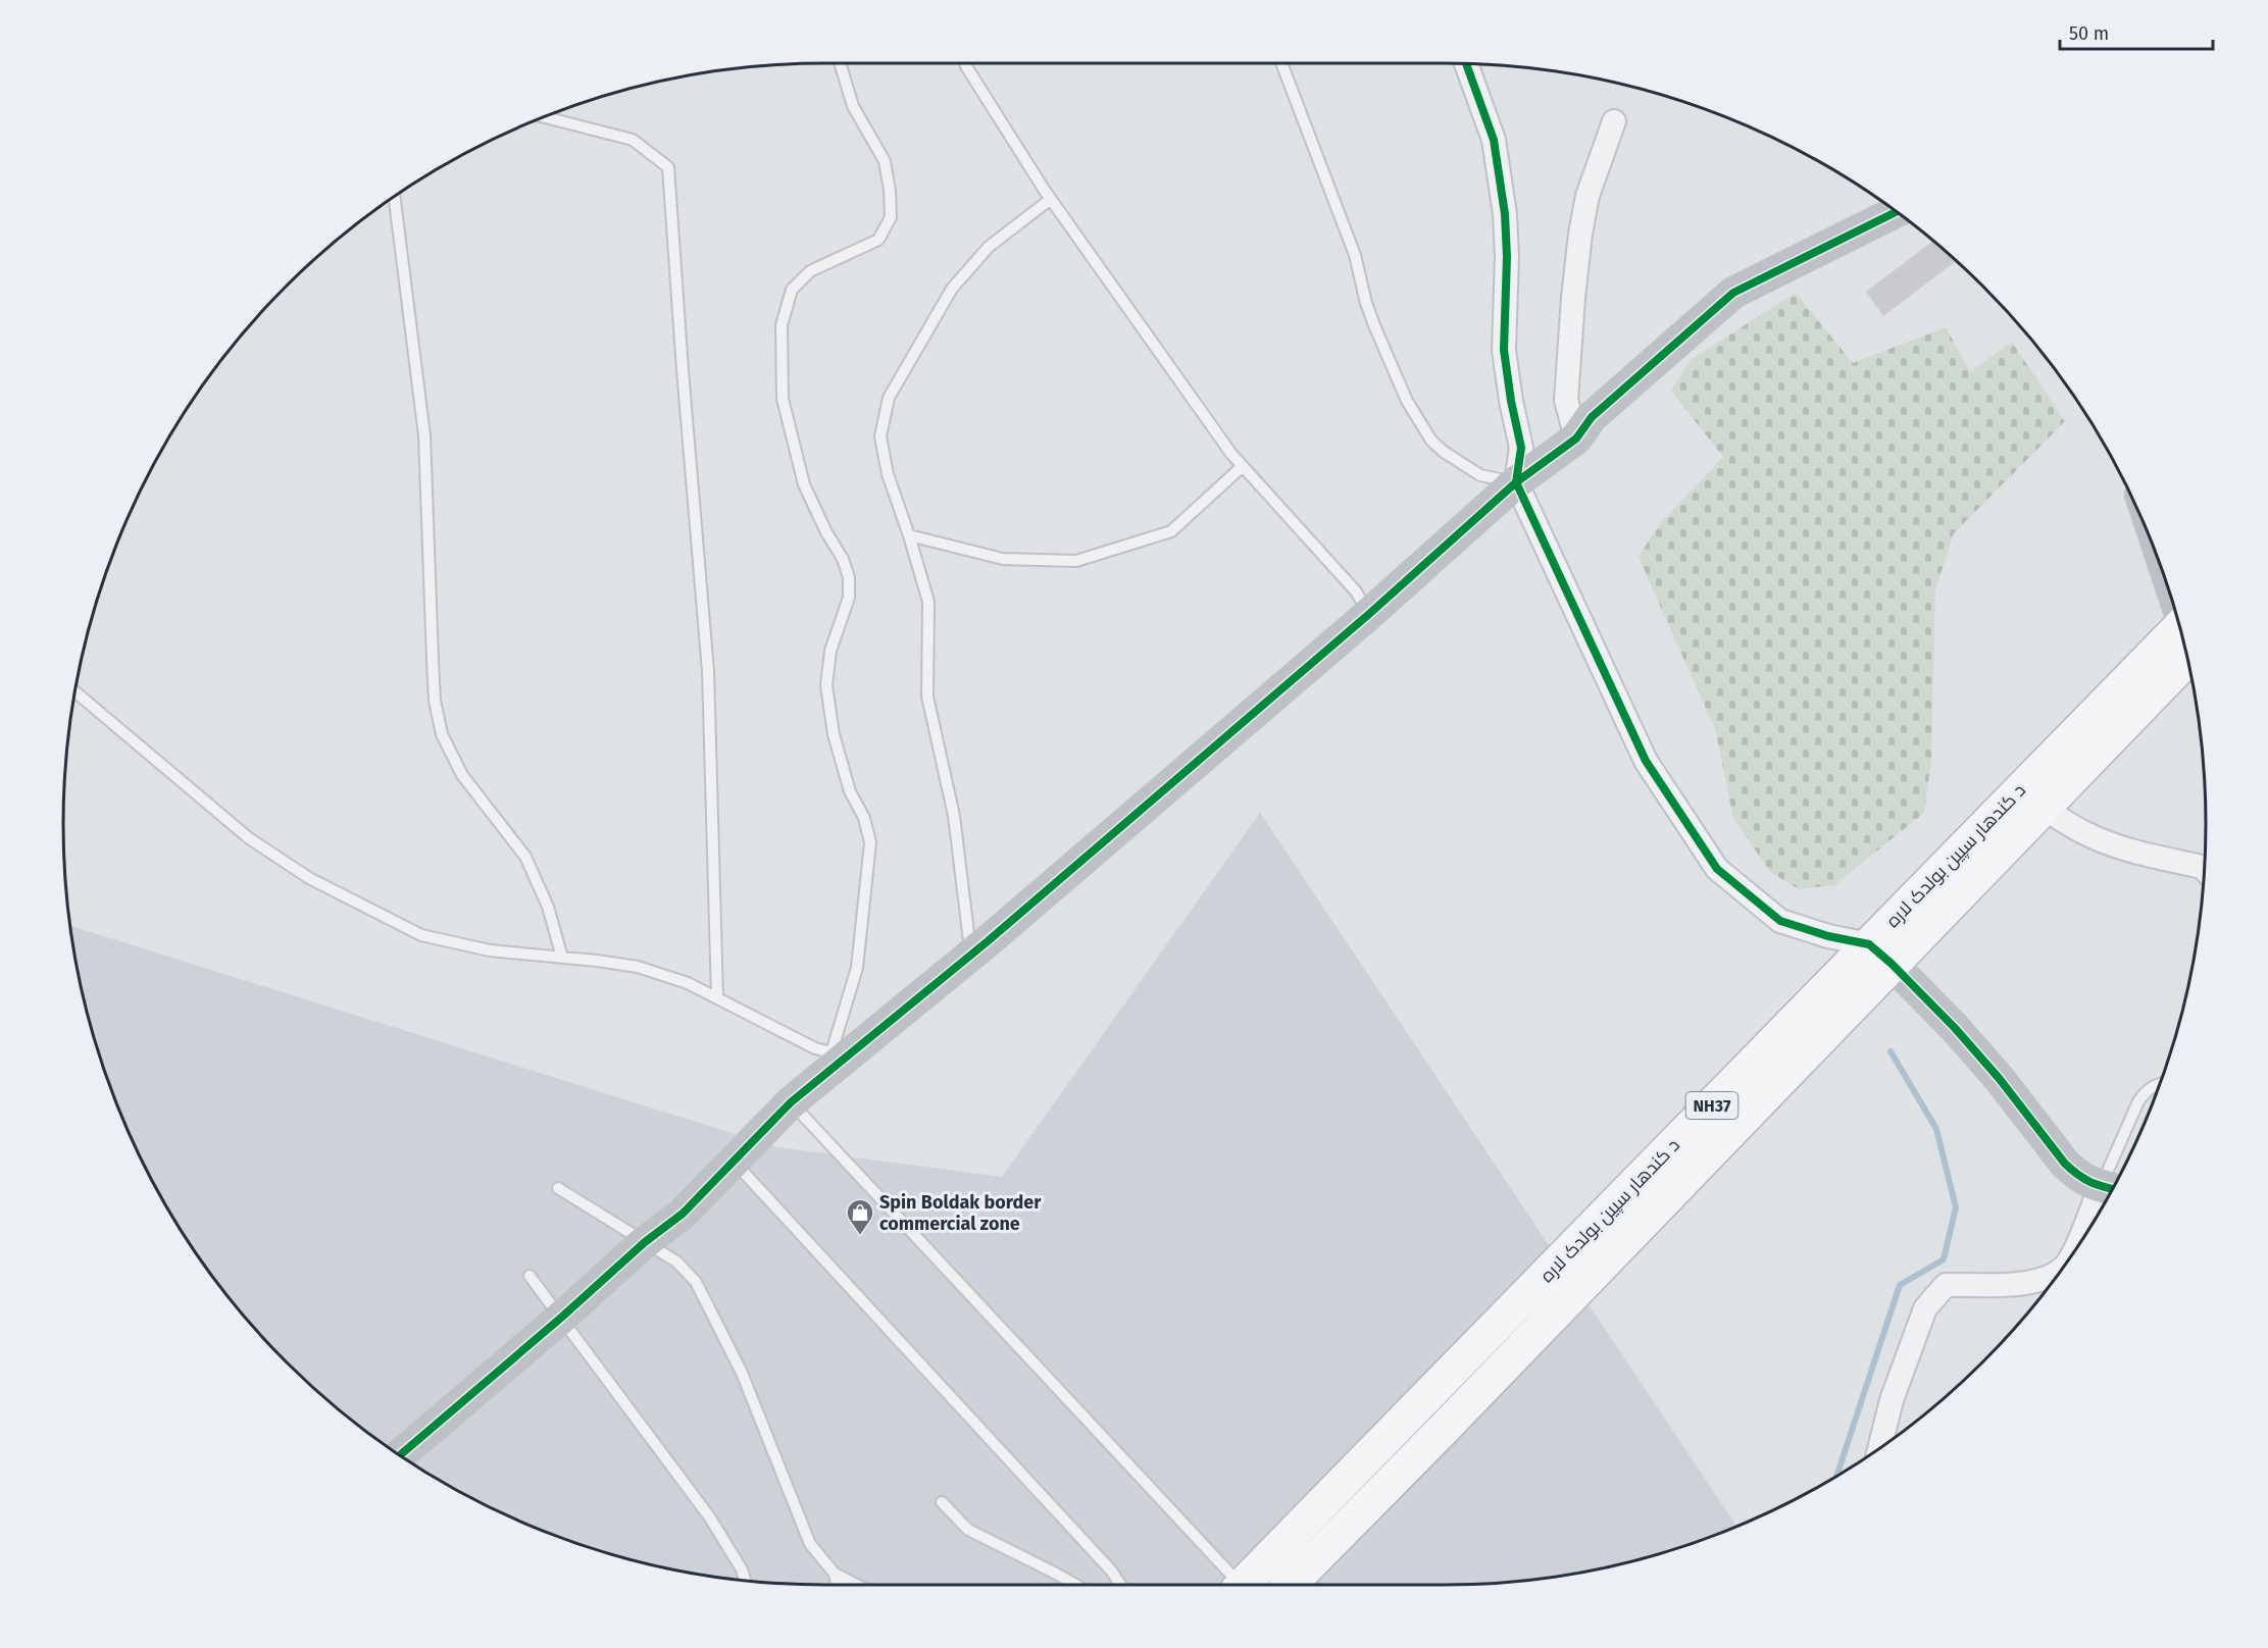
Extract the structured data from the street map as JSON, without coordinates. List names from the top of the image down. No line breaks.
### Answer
{"streets":{"highway":["د کندهار سپین بولدک لاره","NH37"]},"places":{"shop":["Spin Boldak border commercial zone"]},"scale_bar":"50 m"}
